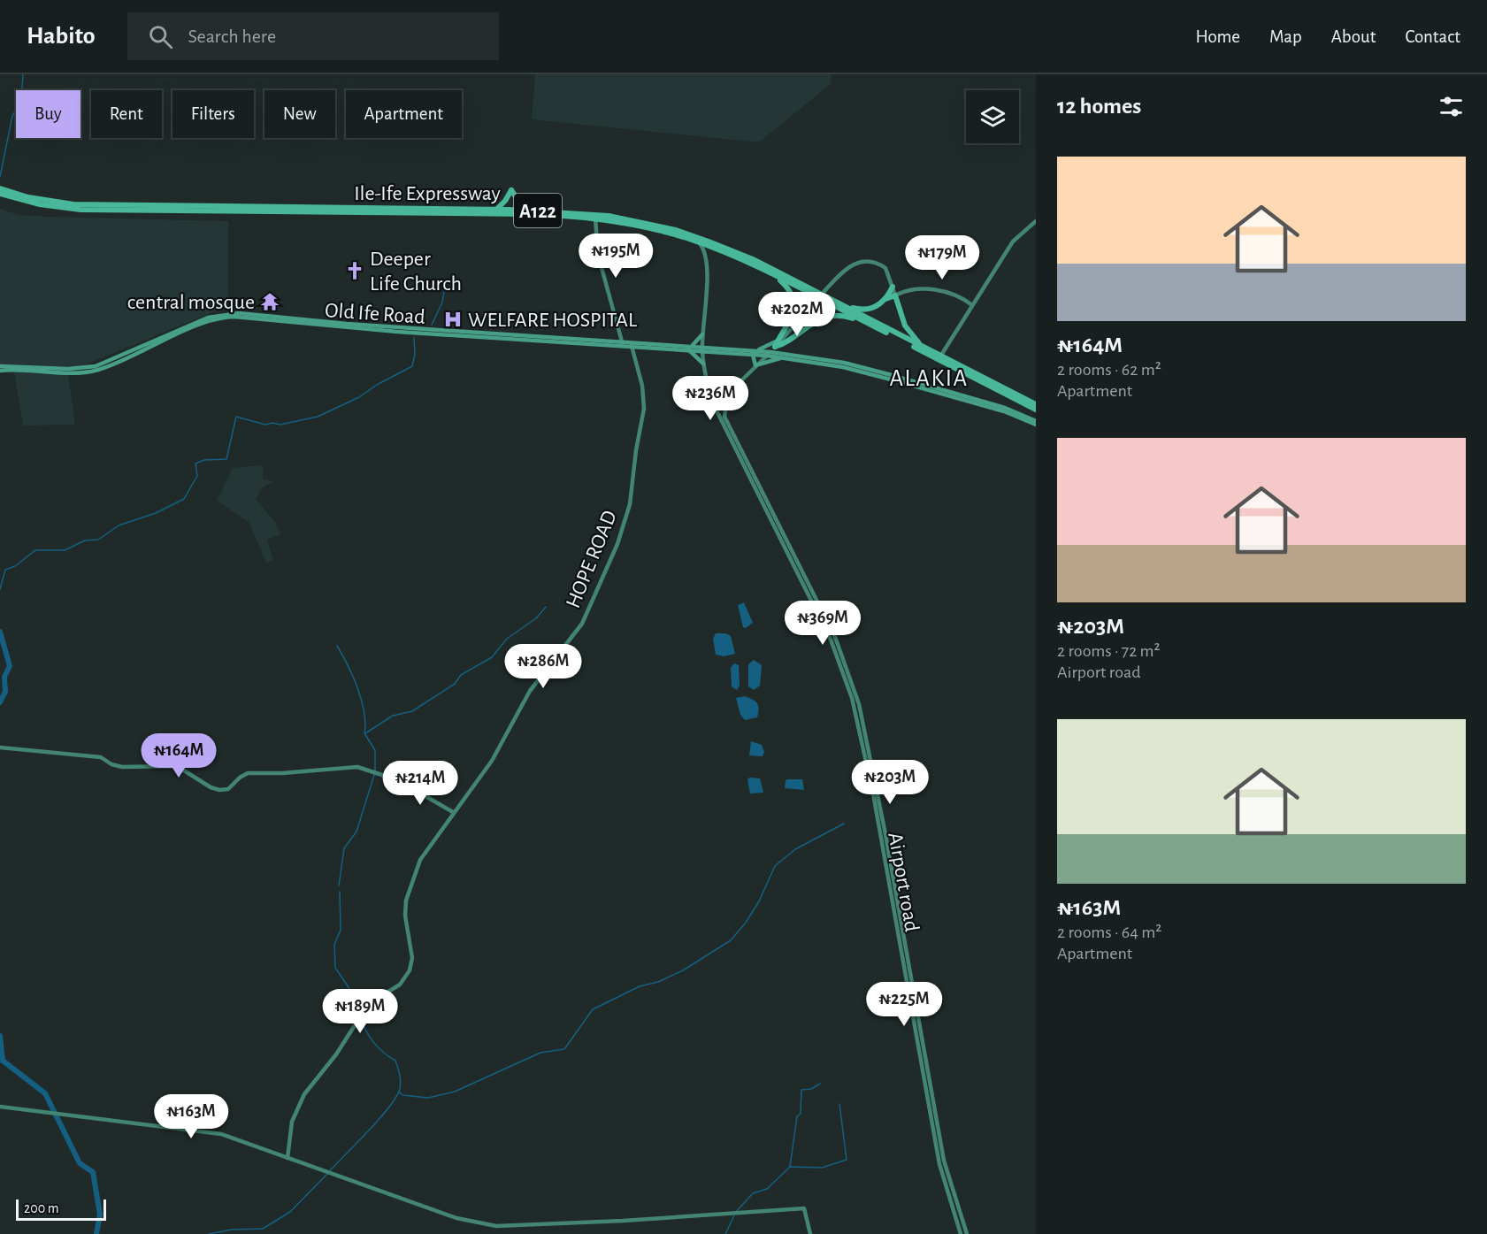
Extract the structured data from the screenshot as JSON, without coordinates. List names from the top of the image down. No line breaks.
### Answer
{"streets":{"highway":["Ile-Ife Expressway","A122"],"main road":["Old Ife Road","HOPE ROAD","Airport road"]},"crossings":[["Old Ife Road","HOPE ROAD"]],"districts":["ALAKIA"],"places":{"church":["Deeper Life Church"],"temple":["central mosque"],"hospital":["WELFARE HOSPITAL"]},"scale_bar":"200 m","page":{"header":"Habito","search":"Search here","nav":["Home","Map","About","Contact"],"heading":"12 homes","chip":["Buy","Rent","Filters","New","Apartment"],"list":[{"name":"₦164M","note":"2 rooms · 62 m² · Apartment"},{"name":"₦203M","note":"2 rooms · 72 m² · Airport road"},{"name":"₦163M","note":"2 rooms · 64 m² · Apartment"}],"price":["₦195M","₦179M","₦202M","₦236M","₦369M","₦286M","₦164M","₦203M","₦214M","₦225M","₦189M","₦163M"],"scale":"200 m"}}
